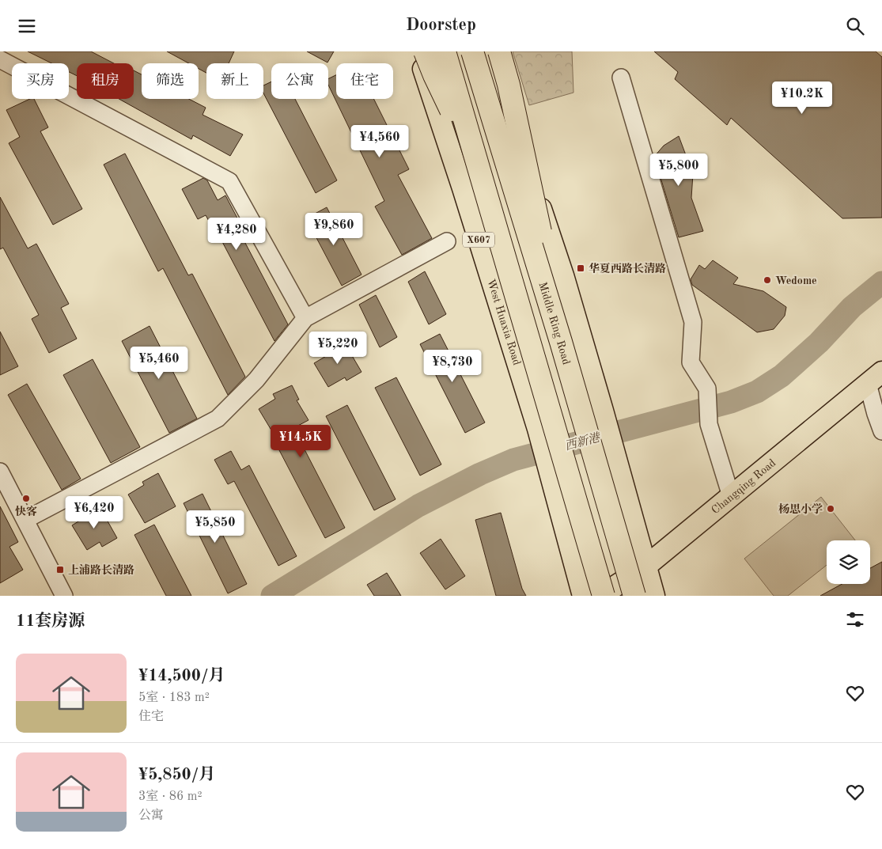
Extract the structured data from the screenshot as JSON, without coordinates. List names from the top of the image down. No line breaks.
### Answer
{"streets":{"highway":["Middle Ring Road"],"main road":["X607","West Huaxia Road","Changqing Road"]},"water":["西新港"],"places":{"transit":["华夏西路长清路","上浦路长清路"],"other":["Wedome","快客","杨思小学"]},"page":{"header":"Doorstep","chip":["买房","租房","筛选","新上","公寓","住宅"],"price":["¥10.2K","¥4,560","¥5,800","¥9,860","¥4,280","¥5,220","¥5,460","¥8,730","¥14.5K","¥6,420","¥5,850"],"heading":"11套房源","list":[{"name":"¥14,500/月","note":"5室 · 183 m² · 住宅"},{"name":"¥5,850/月","note":"3室 · 86 m² · 公寓"}]}}
